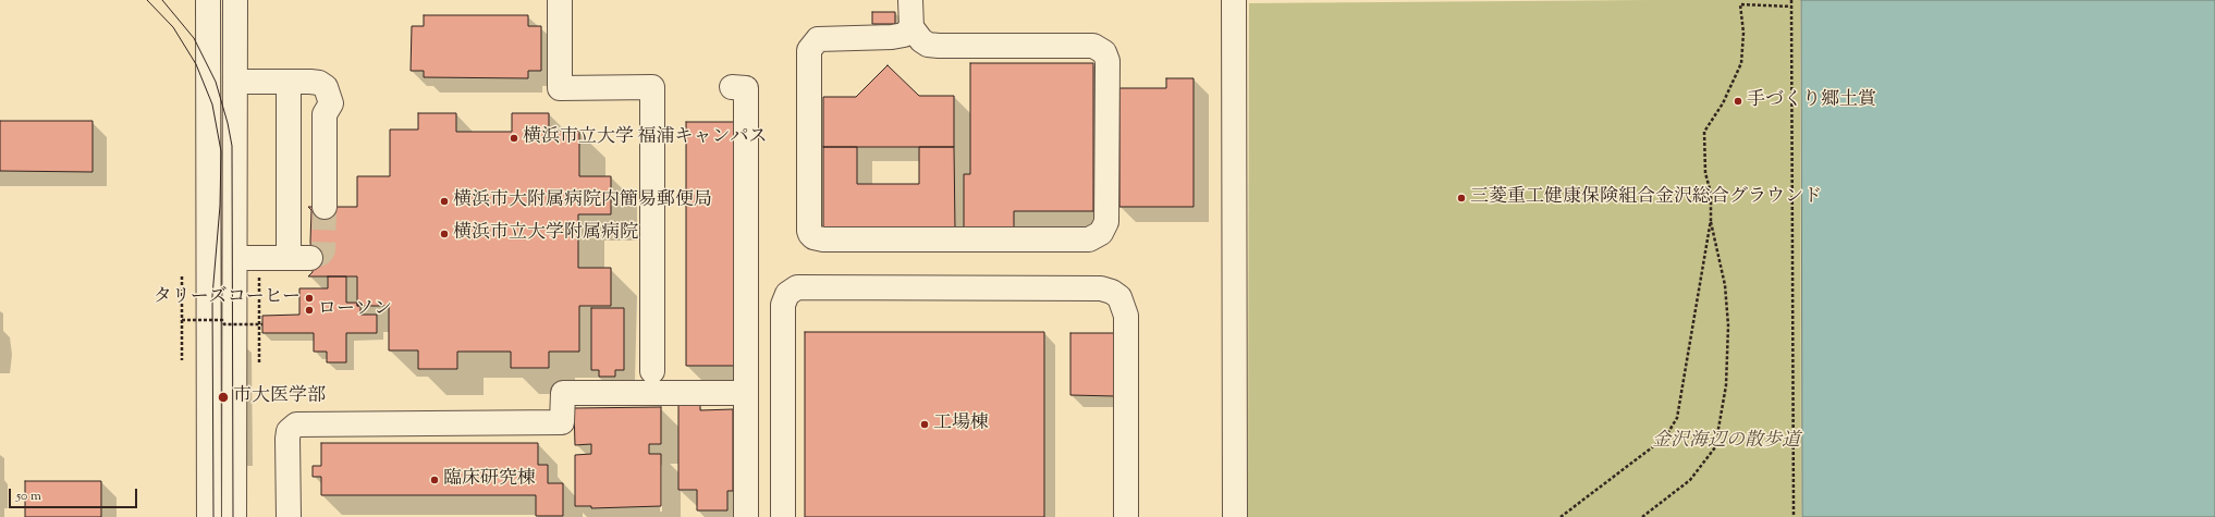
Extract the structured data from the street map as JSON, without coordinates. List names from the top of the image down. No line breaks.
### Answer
{"parks":["金沢海辺の散歩道"],"places":["手づくり郷土賞","横浜市立大学 福浦キャンパス","三菱重工健康保険組合金沢総合グラウンド","横浜市大附属病院内簡易郵便局","横浜市立大学附属病院","タリーズコーヒー","ローソン","市大医学部","工場棟","臨床研究棟"],"scale_bar":"50 m"}
